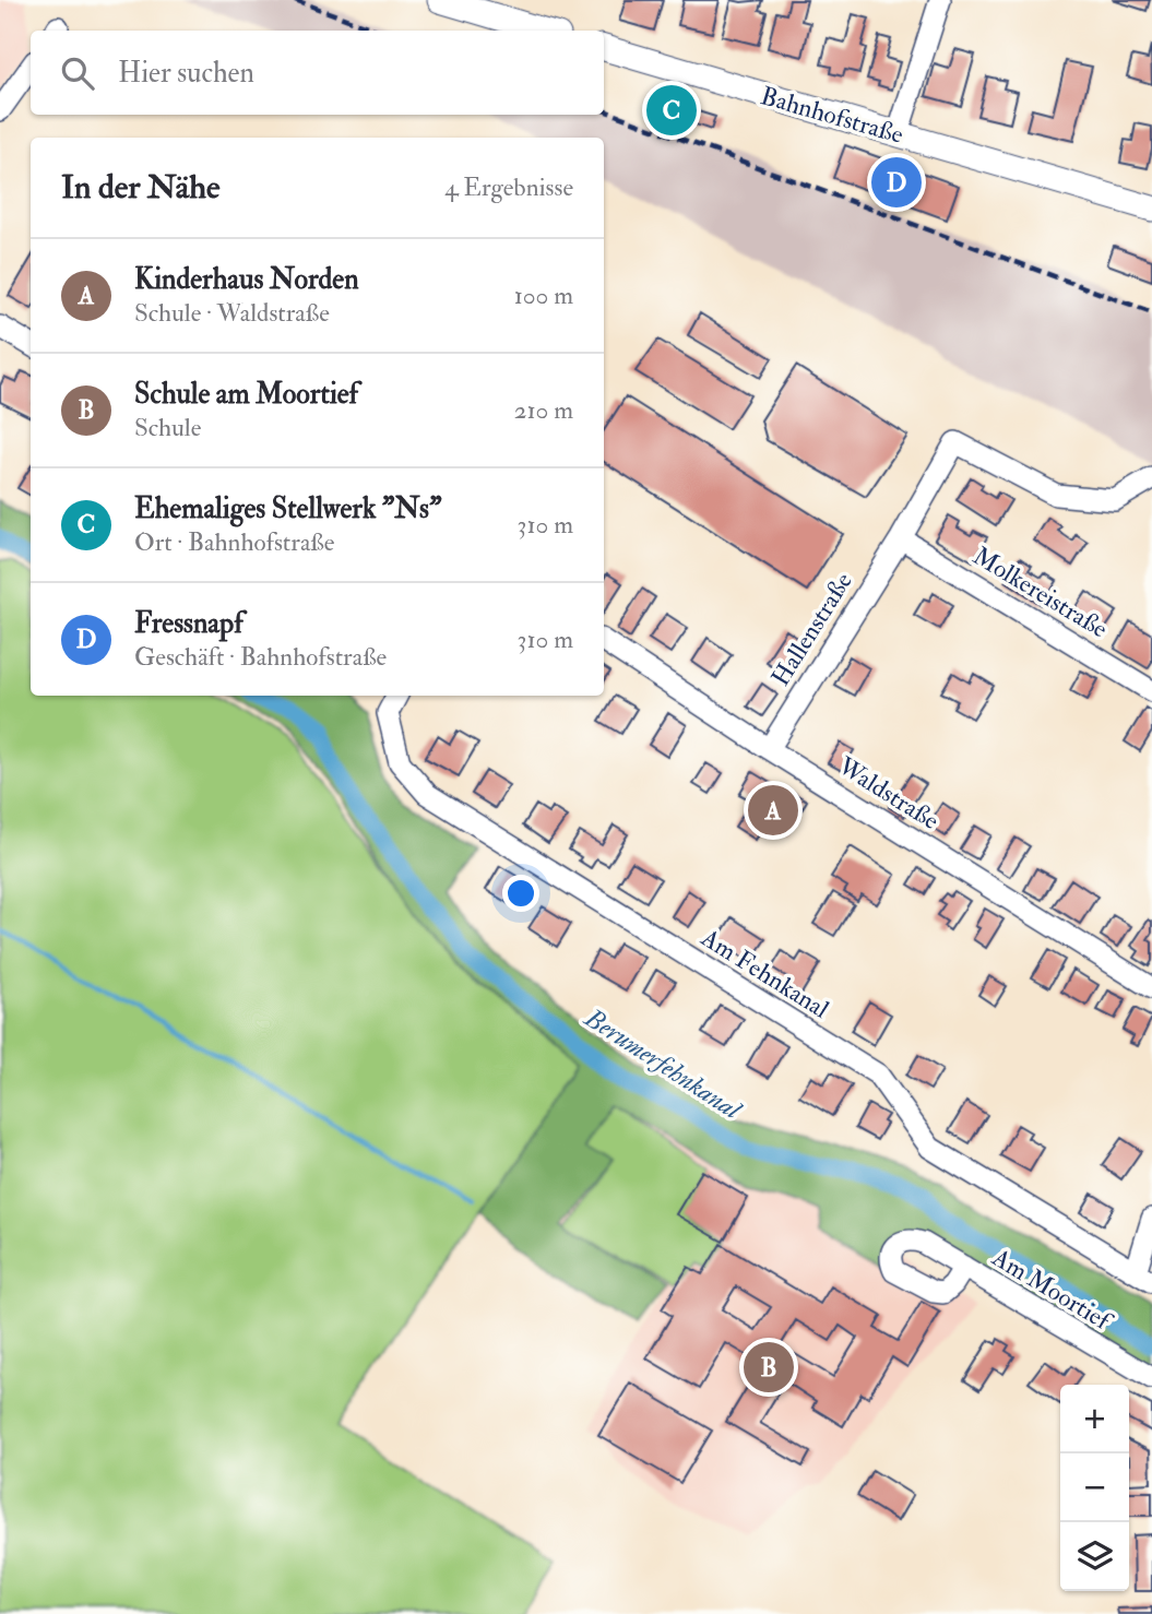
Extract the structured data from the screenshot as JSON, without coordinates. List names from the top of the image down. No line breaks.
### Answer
{"streets":{"main road":["Bahnhofstraße"],"street":["Molkereistraße","Hallenstraße","Waldstraße","Am Fehnkanal","Am Moortief"]},"crossings":[["Molkereistraße","Hallenstraße"],["Hallenstraße","Waldstraße"]],"water":["Berumerfehnkanal"],"page":{"search":"Hier suchen","pins":["C","D","A","B"],"heading":["In der Nähe","4 Ergebnisse"],"list":[{"mark":"A","name":"Kinderhaus Norden","note":"Schule · Waldstraße","value":"100 m"},{"mark":"B","name":"Schule am Moortief","note":"Schule","value":"210 m"},{"mark":"C","name":"Ehemaliges Stellwerk \"Ns\"","note":"Ort · Bahnhofstraße","value":"310 m"},{"mark":"D","name":"Fressnapf","note":"Geschäft · Bahnhofstraße","value":"310 m"}],"map_buttons":["+","−"]}}
